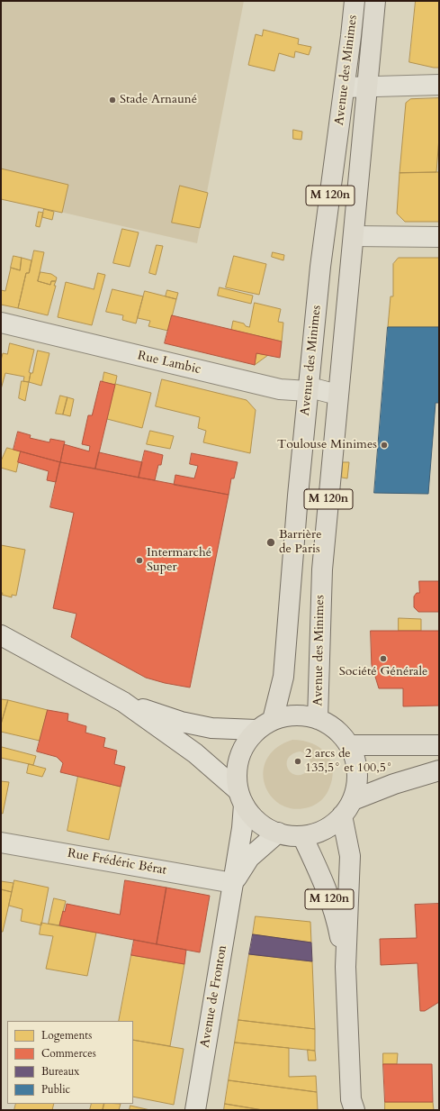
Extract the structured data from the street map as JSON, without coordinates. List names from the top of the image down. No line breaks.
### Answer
{"streets":{"main road":["Avenue des Minimes","M 120n"],"street":["Rue Lambic","Rue Frédéric Bérat","Avenue de Fronton"]},"crossings":[["Avenue des Minimes","M 120n"],["Avenue des Minimes","Rue Lambic"],["Avenue des Minimes","Avenue de Fronton"],["M 120n","Avenue de Fronton"],["Rue Frédéric Bérat","Avenue de Fronton"]],"places":["Stade Arnauné","Toulouse Minimes","Barrière de Paris","Intermarché Super","Société Générale","2 arcs de 135,5° et 100,5°"],"legend":["Logements","Commerces","Bureaux","Public"]}
